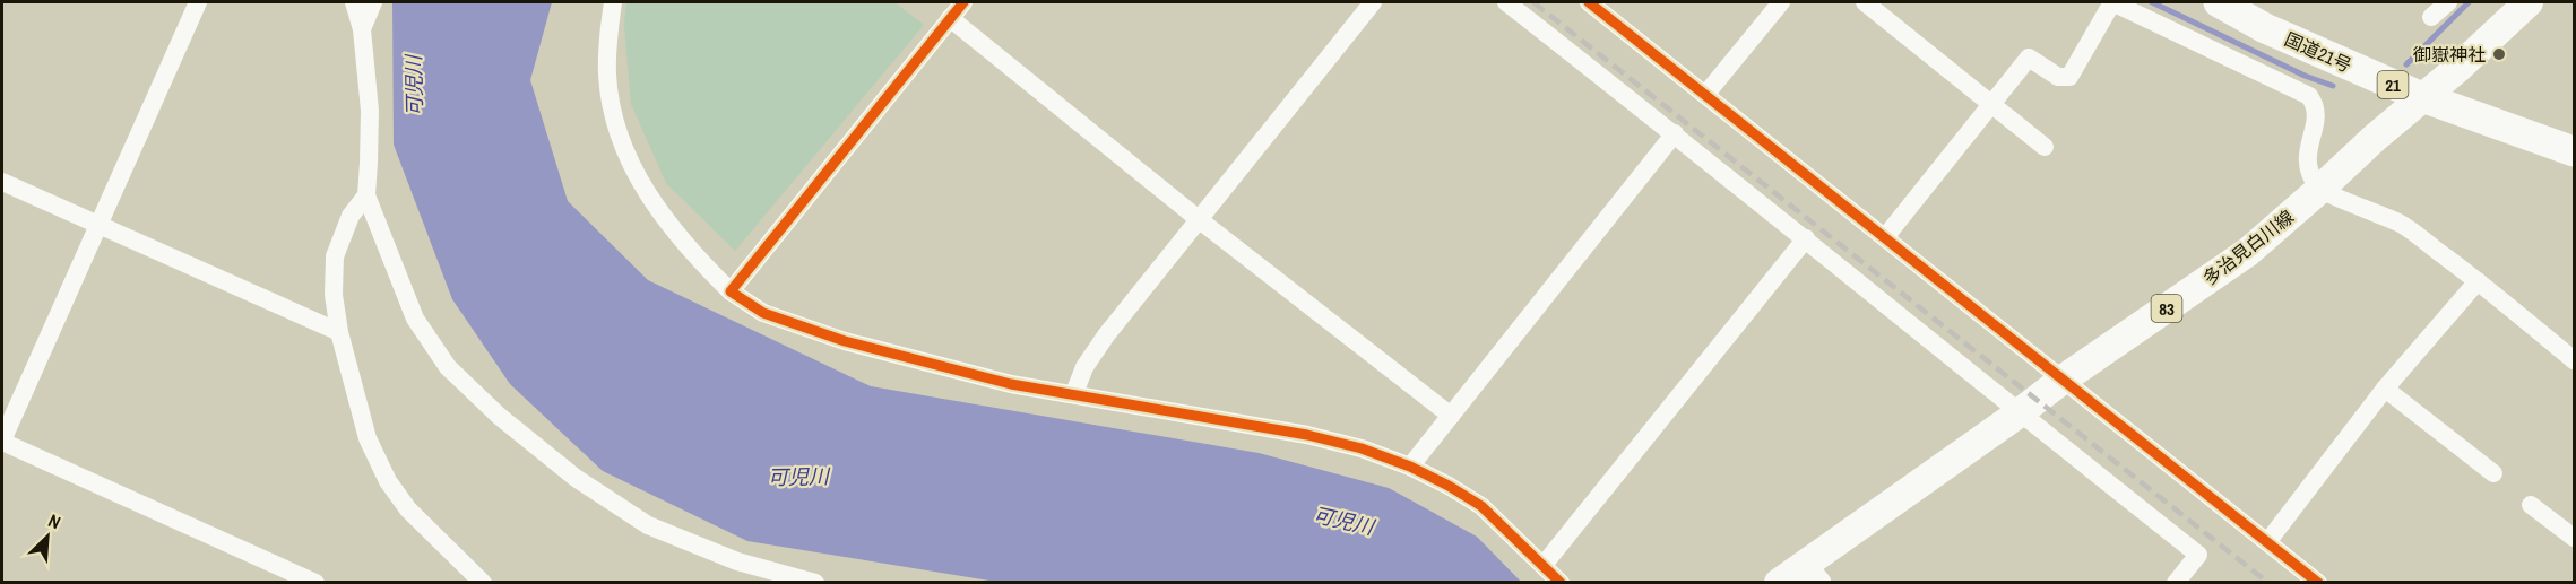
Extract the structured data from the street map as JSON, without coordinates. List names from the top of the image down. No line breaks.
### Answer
{"streets":{"highway":["国道21号","21"],"main road":["多治見白川線","83"]},"crossings":[["国道21号","多治見白川線"]],"water":["可児川"],"places":["御嶽神社"],"north":"top right"}
